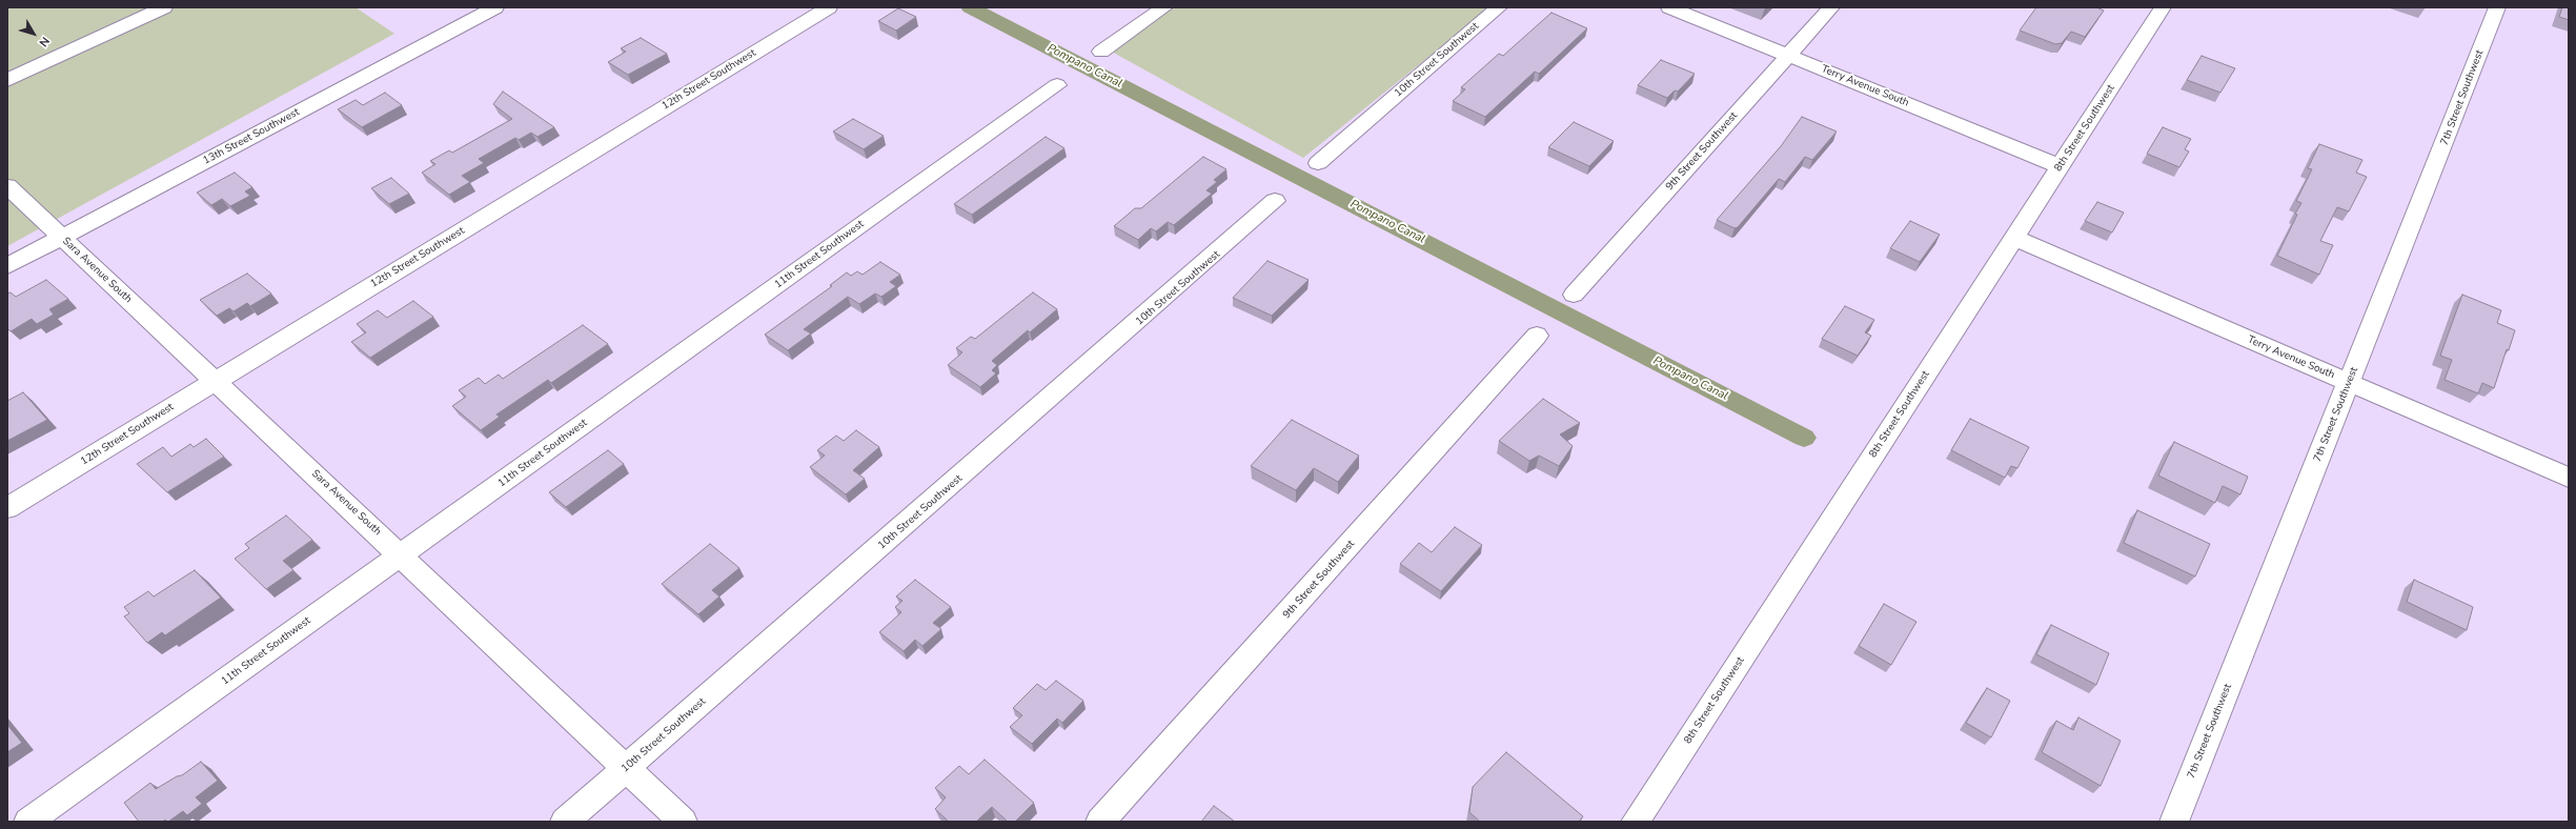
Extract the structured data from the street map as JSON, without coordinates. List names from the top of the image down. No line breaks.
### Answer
{"streets":{"street":["10th Street Southwest","12th Street Southwest","Terry Avenue South","7th Street Southwest","8th Street Southwest","13th Street Southwest","9th Street Southwest","11th Street Southwest","Sara Avenue South"]},"crossings":[["10th Street Southwest","Sara Avenue South"],["12th Street Southwest","Sara Avenue South"],["Terry Avenue South","7th Street Southwest"],["Terry Avenue South","8th Street Southwest"],["Terry Avenue South","9th Street Southwest"],["13th Street Southwest","Sara Avenue South"],["11th Street Southwest","Sara Avenue South"]],"water":["Pompano Canal"],"north":"bottom right"}
